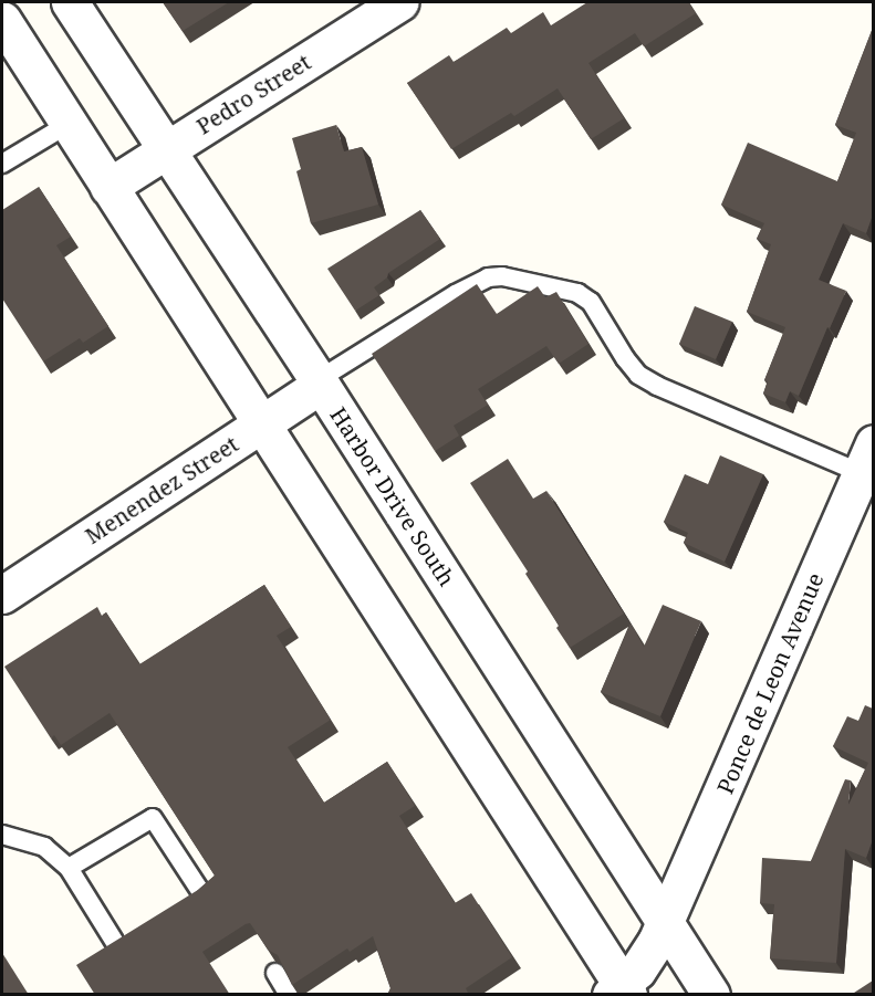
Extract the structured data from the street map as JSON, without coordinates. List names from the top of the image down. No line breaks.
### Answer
{"streets":{"street":["Pedro Street","Menendez Street","Harbor Drive South","Ponce de Leon Avenue"]},"crossings":[["Pedro Street","Harbor Drive South"],["Menendez Street","Harbor Drive South"],["Harbor Drive South","Ponce de Leon Avenue"]]}
